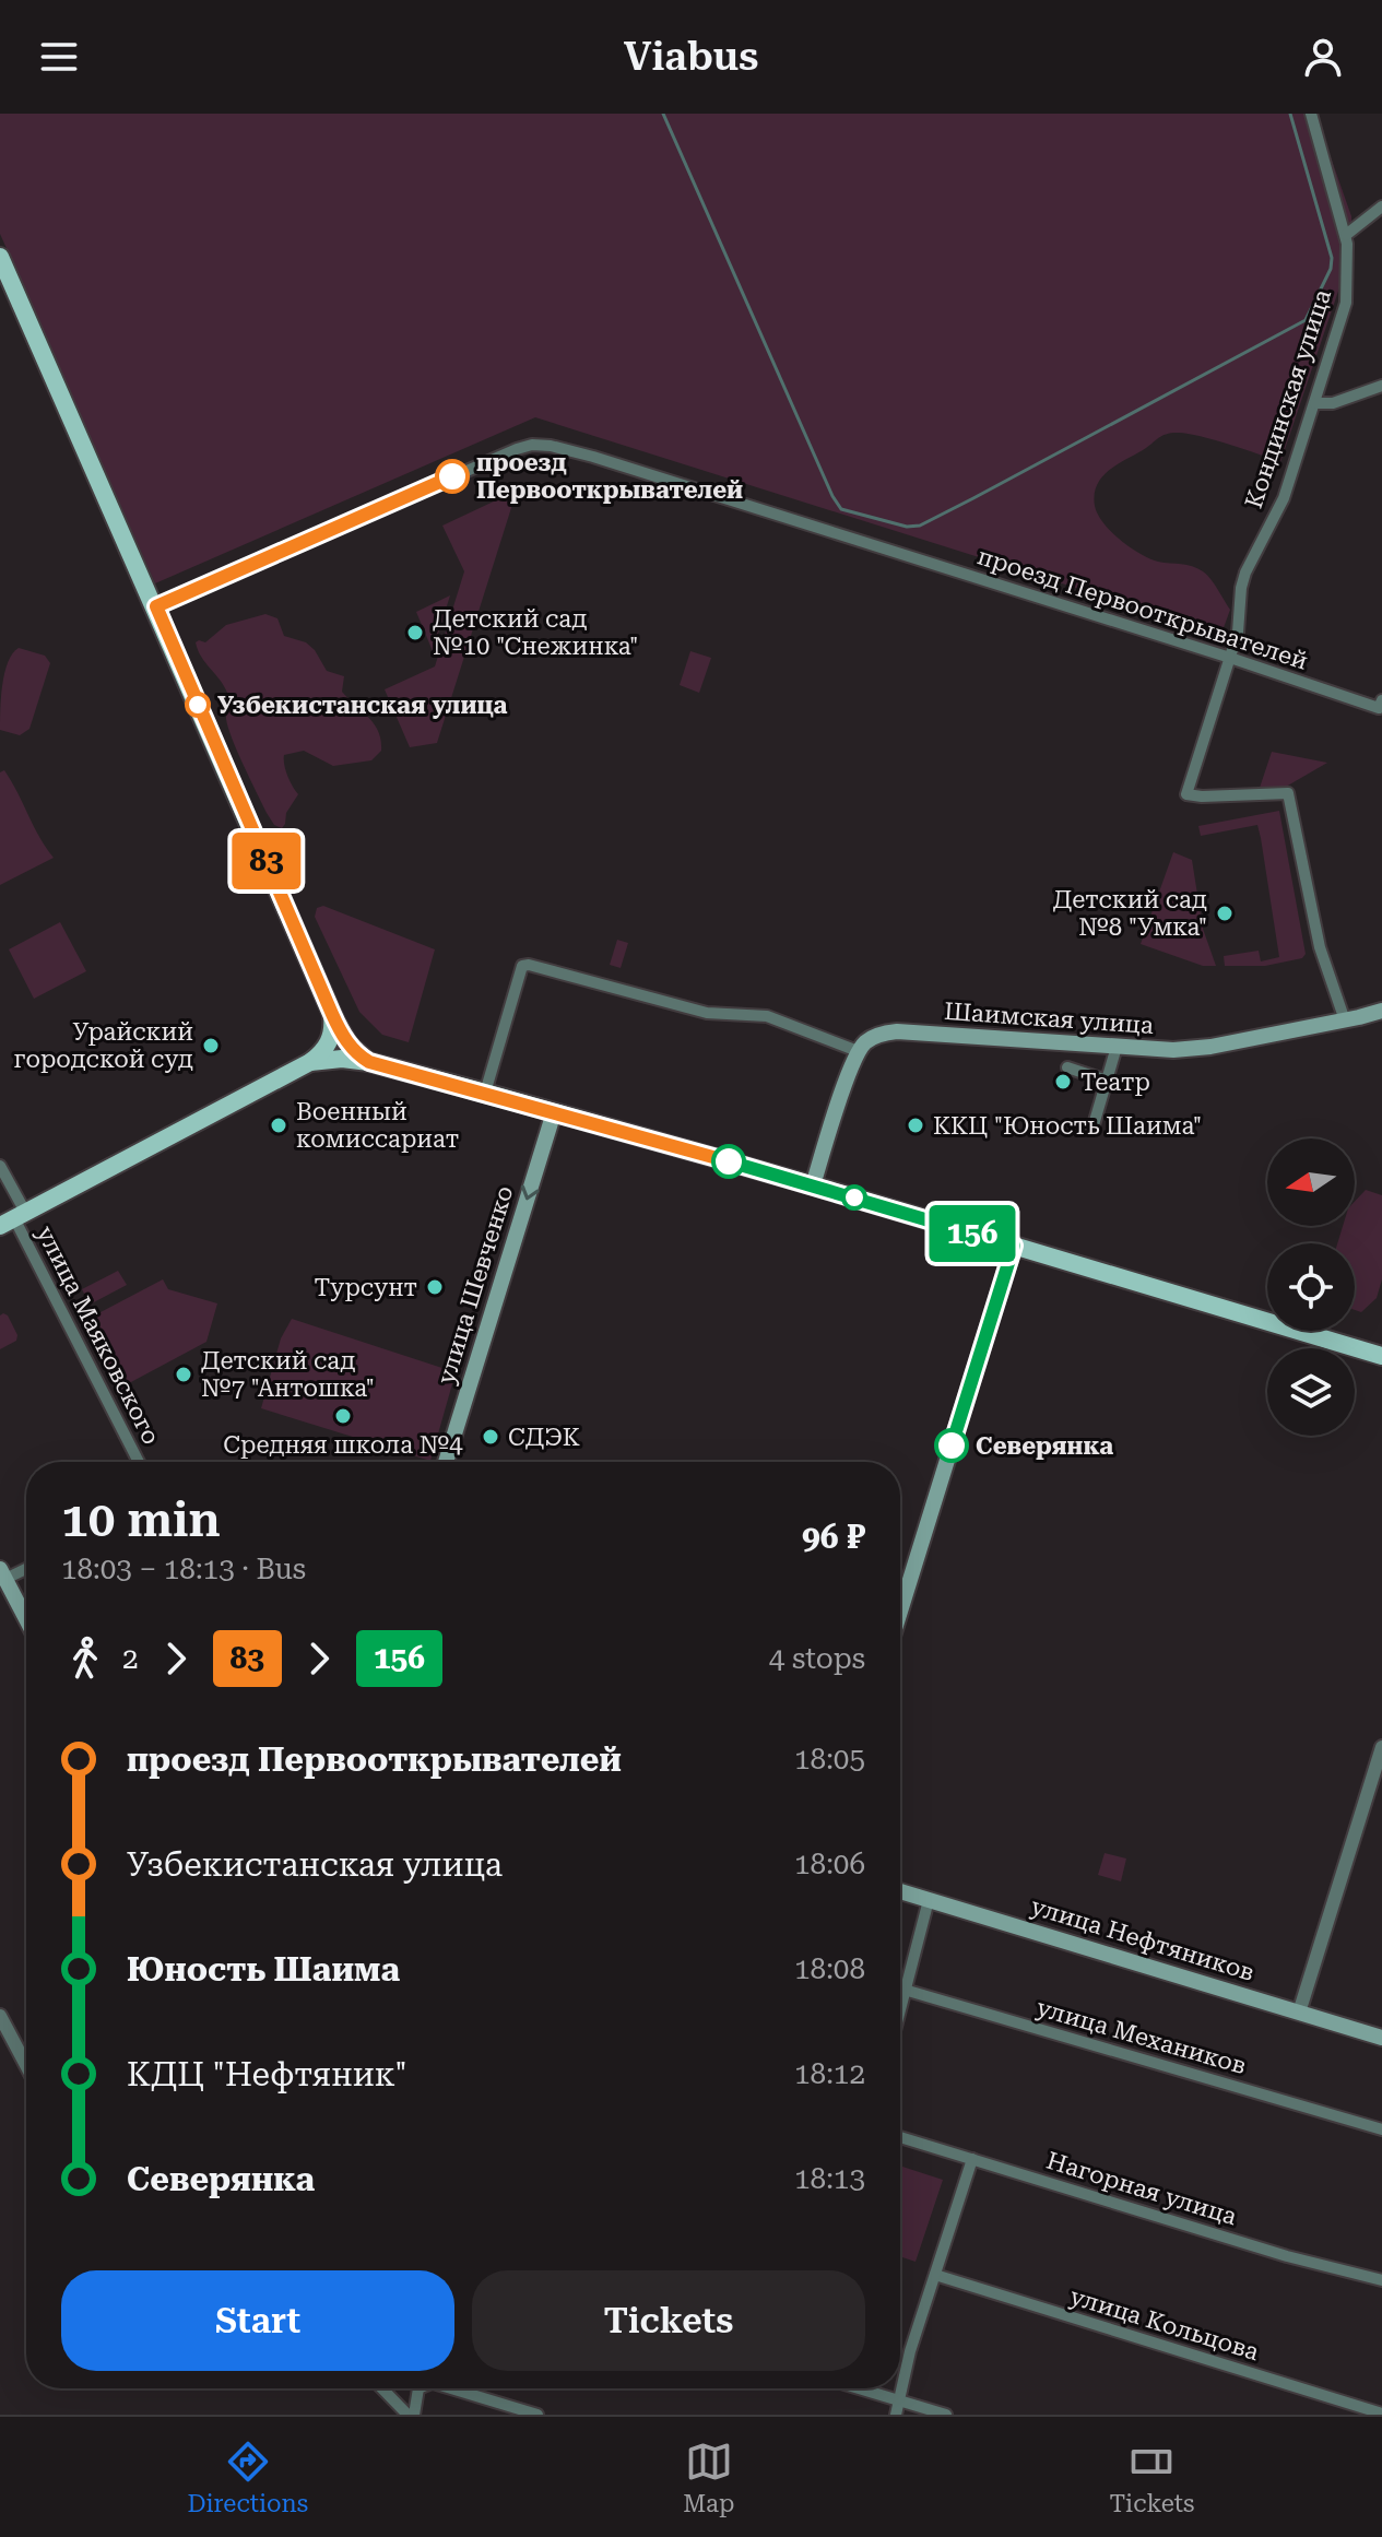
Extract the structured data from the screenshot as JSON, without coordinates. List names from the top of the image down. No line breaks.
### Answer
{"streets":{"main road":["Шаимская улица","улица Шевченко","улица Нефтяников"],"street":["Кондинская улица","проезд Первооткрывателей","улица Маяковского","улица Механиков","Нагорная улица","улица Кольцова"]},"crossings":[["Кондинская улица","проезд Первооткрывателей"],["Кондинская улица","Шаимская улица"]],"one_way":["улица Шевченко"],"places":["проезд Первооткрывателей","Детский сад №10 \"Снежинка\"","Узбекистанская улица","Детский сад №8 \"Умка\"","Урайский городской суд","Театр","Военный комиссариат","ККЦ \"Юность Шаима\"","Турсунт","Детский сад №7 \"Антошка\"","Средняя школа №4","СДЭК","Северянка"],"lines":["bus line 83","bus line 156"],"north":"left","page":{"header":"Viabus","on_map":["83","156"],"heading":["10 min","18:03 – 18:13 · Bus","96 ₽"],"legs":["2","83","156","4 stops"],"list":[{"name":"проезд Первооткрывателей","value":"18:05"},{"name":"Узбекистанская улица","value":"18:06"},{"name":"Юность Шаима","value":"18:08"},{"name":"КДЦ \"Нефтяник\"","value":"18:12"},{"name":"Северянка","value":"18:13"}],"buttons":["Start","Tickets"],"tabs":["Directions","Map","Tickets"]}}
